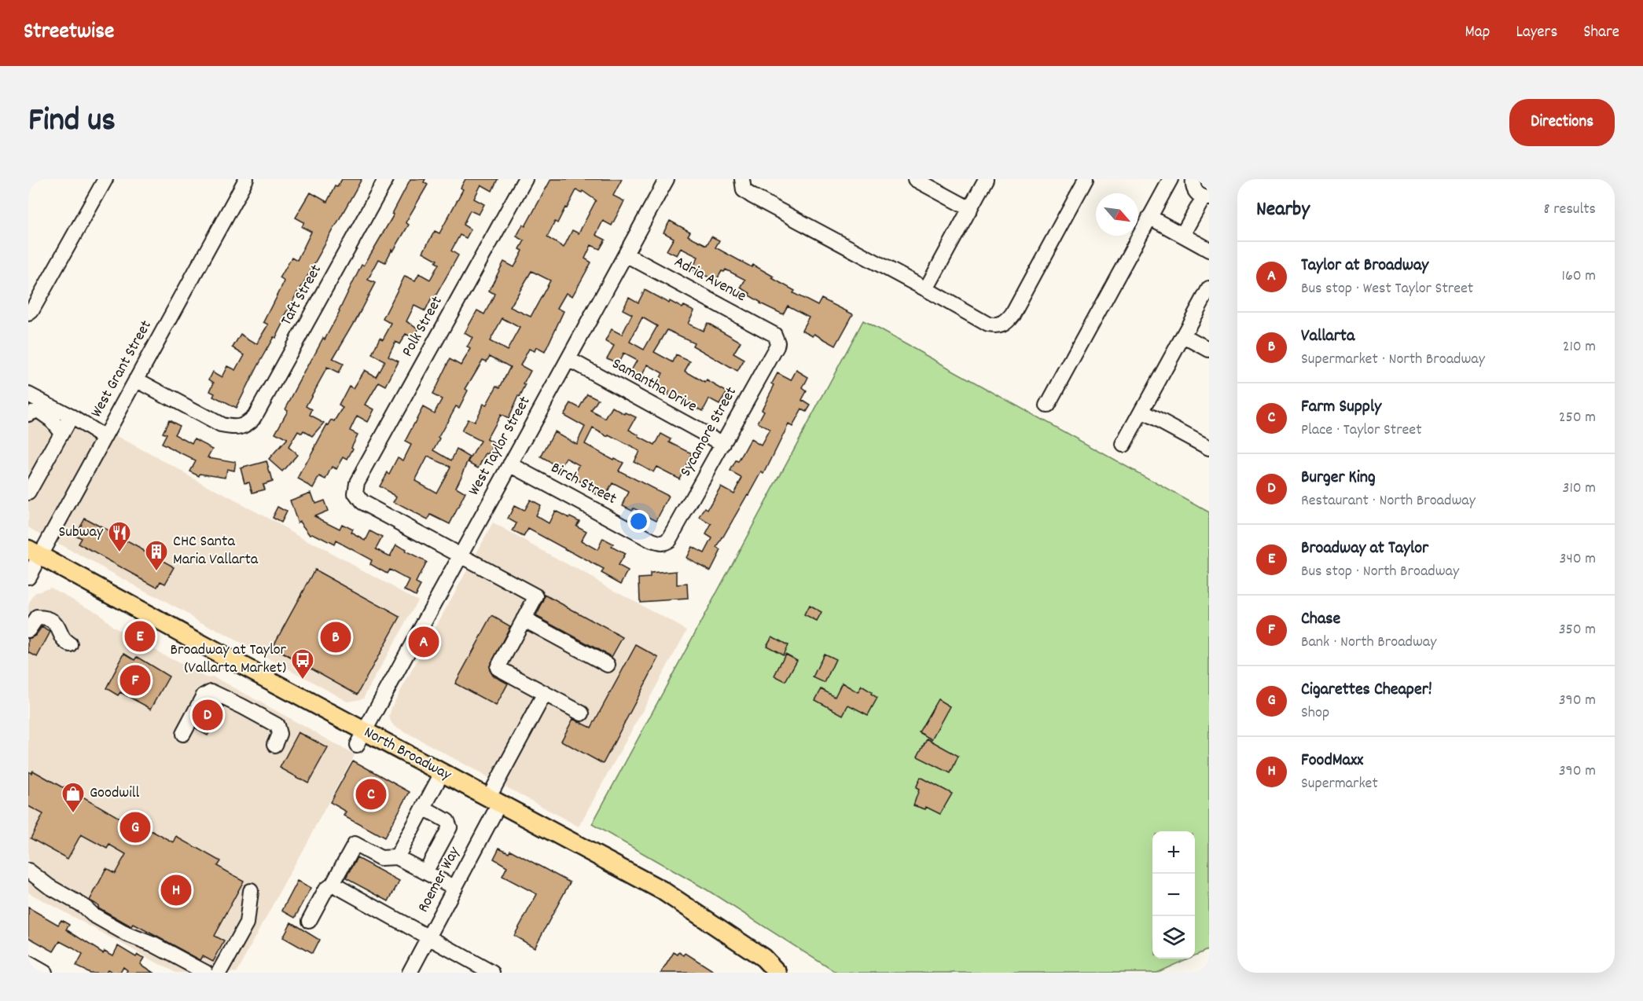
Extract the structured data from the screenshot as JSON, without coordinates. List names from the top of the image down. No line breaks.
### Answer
{"streets":{"main road":["North Broadway"],"street":["Adria Avenue","Taft Street","Polk Street","West Grant Street","Samantha Drive","Sycamore Street","West Taylor Street","Birch Street","Roemer Way"]},"crossings":[["Adria Avenue","Sycamore Street"],["Adria Avenue","West Taylor Street"],["Taft Street","West Grant Street"],["Polk Street","West Taylor Street"],["West Grant Street","North Broadway"],["Samantha Drive","Sycamore Street"],["Samantha Drive","West Taylor Street"],["Sycamore Street","Birch Street"],["West Taylor Street","Birch Street"],["West Taylor Street","North Broadway"],["North Broadway","Roemer Way"]],"places":{"restaurant":["Subway"],"building":["CHC Santa Maria Vallarta"],"bus stop":["Broadway at Taylor (Vallarta Market)"],"shop":["Goodwill"]},"north":"bottom right","page":{"header":"Streetwise","nav":["Map","Layers","Share"],"title":"Find us","buttons":"Directions","heading":["Nearby","8 results"],"list":[{"mark":"A","name":"Taylor at Broadway","note":"Bus stop · West Taylor Street","value":"160 m"},{"mark":"B","name":"Vallarta","note":"Supermarket · North Broadway","value":"210 m"},{"mark":"C","name":"Farm Supply","note":"Place · Taylor Street","value":"250 m"},{"mark":"D","name":"Burger King","note":"Restaurant · North Broadway","value":"310 m"},{"mark":"E","name":"Broadway at Taylor","note":"Bus stop · North Broadway","value":"340 m"},{"mark":"F","name":"Chase","note":"Bank · North Broadway","value":"350 m"},{"mark":"G","name":"Cigarettes Cheaper!","note":"Shop","value":"390 m"},{"mark":"H","name":"FoodMaxx","note":"Supermarket","value":"390 m"}],"pins":["E","B","A","F","D","C","G","H"],"map_buttons":["+","−"]}}
